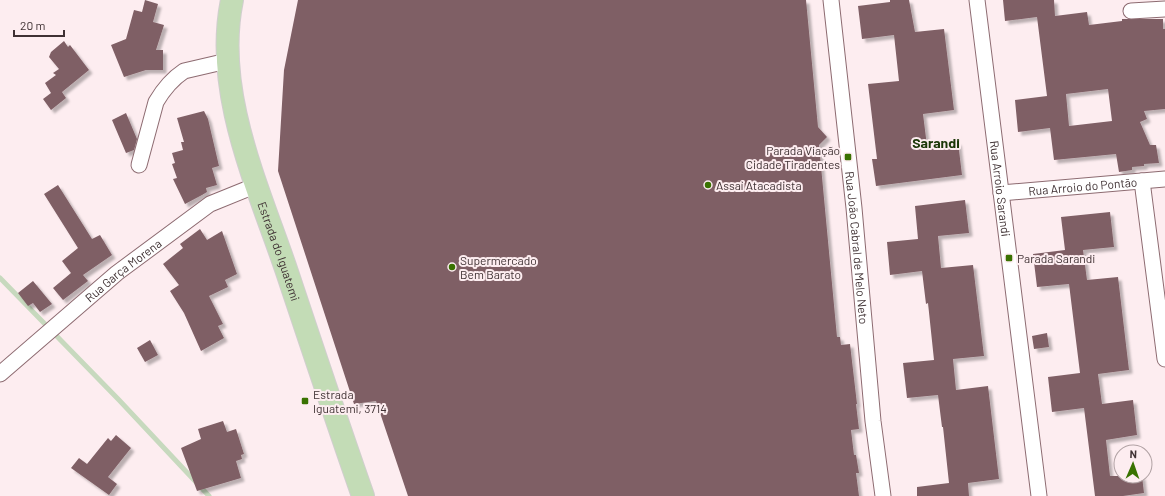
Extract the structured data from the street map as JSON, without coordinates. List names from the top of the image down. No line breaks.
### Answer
{"streets":{"main road":["Estrada do Iguatemi"],"street":["Rua Arroio do Pontão","Rua Arroio Sarandi","Rua João Cabral de Melo Neto","Rua Garça Morena"]},"crossings":[["Rua Arroio do Pontão","Rua Arroio Sarandi"],["Estrada do Iguatemi","Rua Garça Morena"]],"districts":["Sarandi"],"places":{"transit":["Parada Viação Cidade Tiradentes","Parada Sarandi","Estrada Iguatemi, 3714"],"other":["Assaí Atacadista","Supermercado Bem Barato"]},"scale_bar":"20 m","north":"top"}
